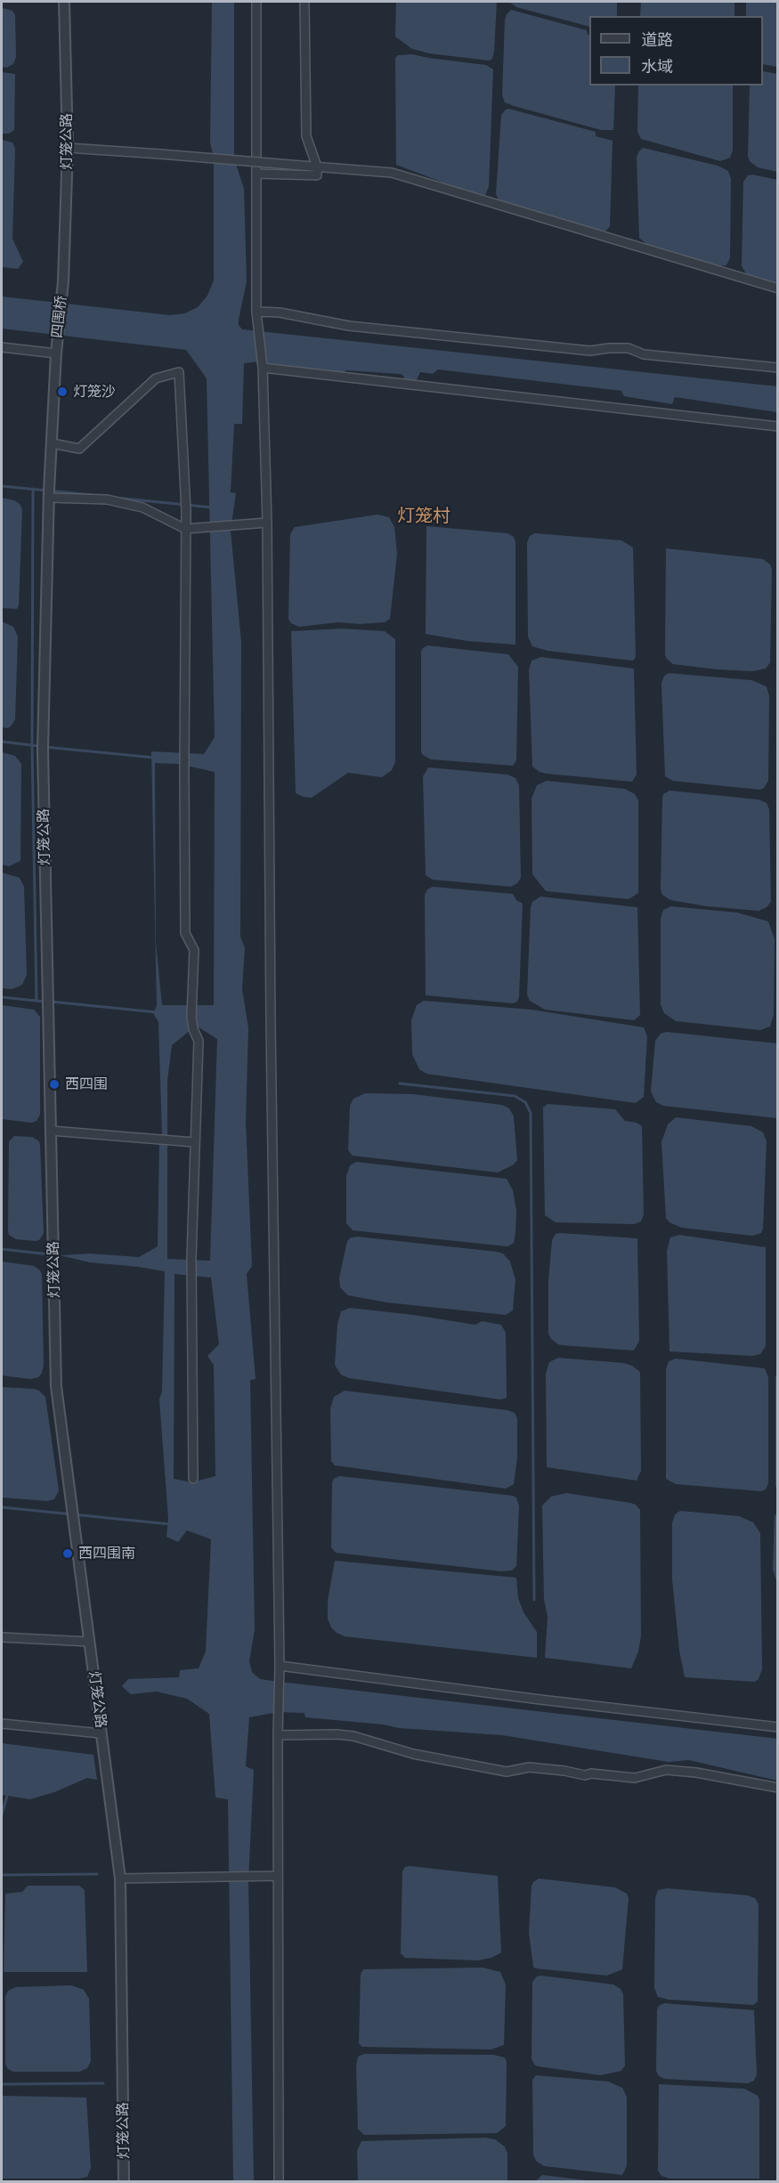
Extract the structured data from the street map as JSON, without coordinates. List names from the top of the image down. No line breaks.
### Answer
{"streets":{"street":["灯笼公路","四围桥"]},"crossings":[["灯笼公路","四围桥"]],"districts":["灯笼村"],"places":["灯笼沙","西四围","西四围南"],"legend":["道路","水域"]}
